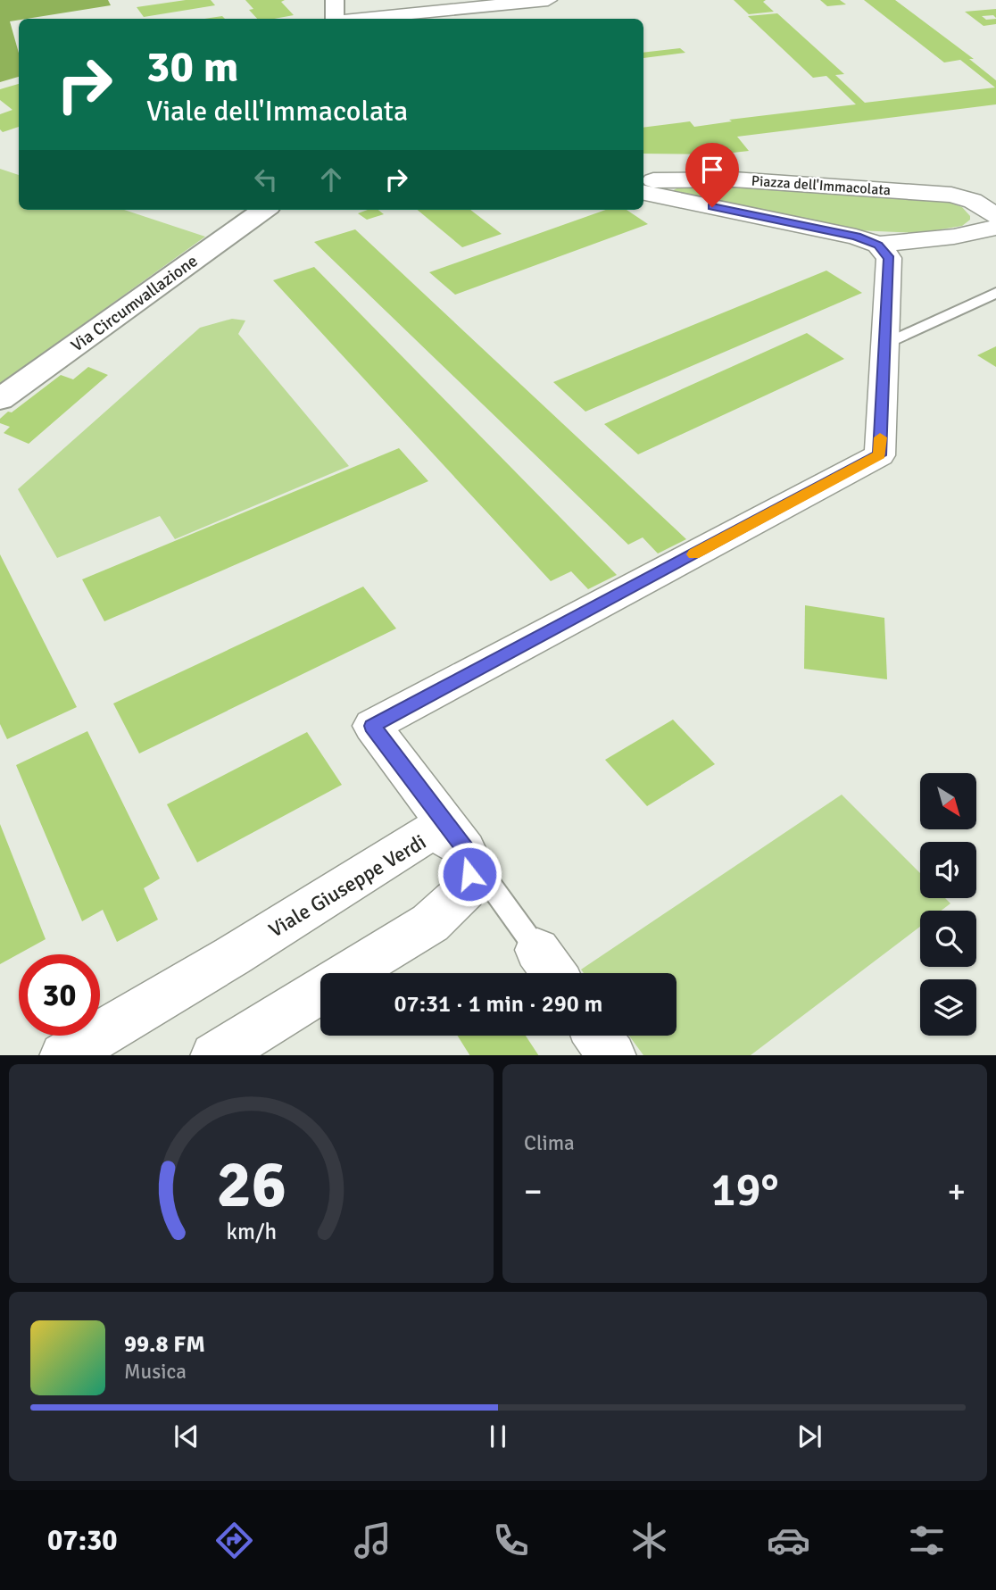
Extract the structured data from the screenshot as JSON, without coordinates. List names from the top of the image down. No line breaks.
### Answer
{"streets":{"street":["Piazza dell'Immacolata","Via Circumvallazione","Viale Giuseppe Verdi"]},"north":"bottom right","page":{"turn":["30 m","Viale dell'Immacolata"],"limit":"30","trip":"07:31 · 1 min · 290 m","tile":"Clima","heat":["−","19°","+"],"song":["99.8 FM","Musica"],"tabs":"07:30","gauge":["26","km/h"]}}
